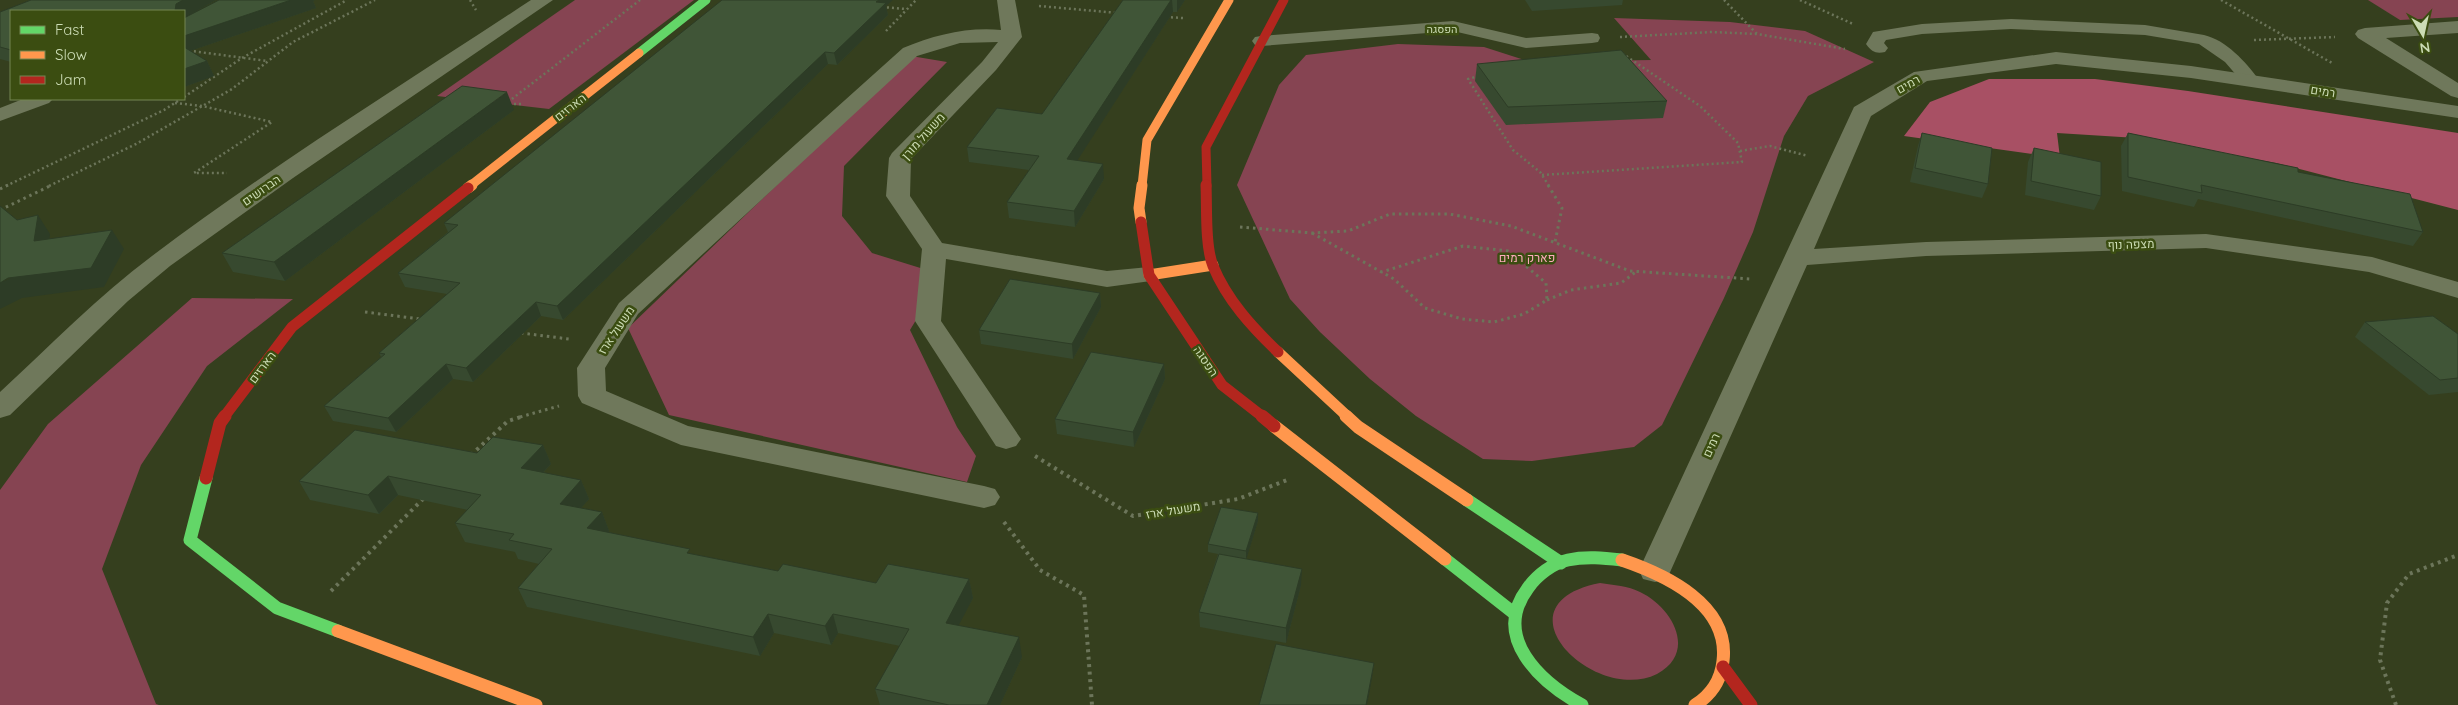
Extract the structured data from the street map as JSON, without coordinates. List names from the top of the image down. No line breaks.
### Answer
{"streets":{"street":["הפסגה","רמים","הארזים","משעול מורן","הברושים","מצפה נוף","משעול ארז"]},"crossings":[["הפסגה","משעול ארז"],["רמים","מצפה נוף"],["משעול מורן","משעול ארז"]],"parks":["פארק רמים"],"legend":["Fast","Slow","Jam"],"north":"bottom"}
